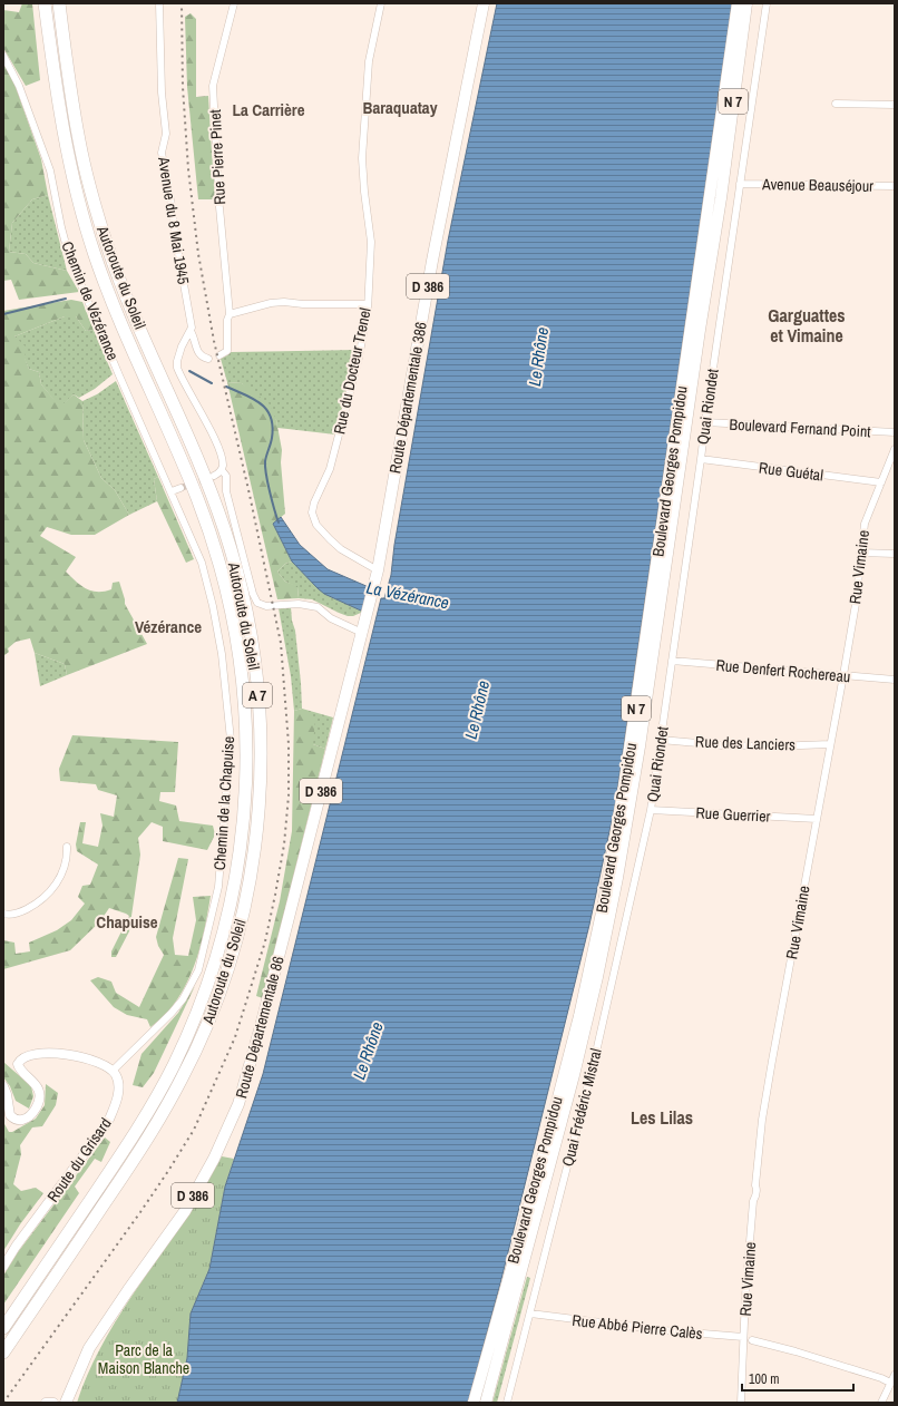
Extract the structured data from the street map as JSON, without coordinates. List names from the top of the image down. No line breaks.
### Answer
{"streets":{"highway":["Autoroute du Soleil","A 7"],"main road":["N 7","D 386","Route Départementale 386","Boulevard Georges Pompidou","Route Départementale 86"],"street":["Rue Pierre Pinet","Avenue Beauséjour","Avenue du 8 Mai 1945","Chemin de Vézérance","Rue du Docteur Trenel","Quai Riondet","Boulevard Fernand Point","Rue Guétal","Rue Vimaine","Rue Denfert Rochereau","Rue des Lanciers","Chemin de la Chapuise","Rue Guerrier","Quai Frédéric Mistral","Route du Grisard","Rue Abbé Pierre Calès"]},"crossings":[["Avenue Beauséjour","Quai Riondet"],["Chemin de Vézérance","Chemin de la Chapuise"],["Rue du Docteur Trenel","Route Départementale 386"],["Route Départementale 386","Route Départementale 86"],["Quai Riondet","Boulevard Fernand Point"],["Quai Riondet","Rue Guétal"],["Quai Riondet","Rue Denfert Rochereau"],["Quai Riondet","Rue des Lanciers"],["Quai Riondet","Rue Guerrier"],["Quai Riondet","Quai Frédéric Mistral"],["Rue Guétal","Rue Vimaine"],["Rue Vimaine","Rue Denfert Rochereau"],["Rue Vimaine","Rue des Lanciers"],["Rue Vimaine","Rue Guerrier"],["Rue Vimaine","Rue Abbé Pierre Calès"],["Chemin de la Chapuise","Route du Grisard"],["Rue Guerrier","Quai Frédéric Mistral"],["Quai Frédéric Mistral","Rue Abbé Pierre Calès"]],"districts":["Baraquatay","La Carrière","Garguattes et Vimaine","Vézérance","Chapuise","Les Lilas"],"water":["Le Rhône","La Vézérance"],"parks":["Parc de la Maison Blanche"],"scale_bar":"100 m"}
